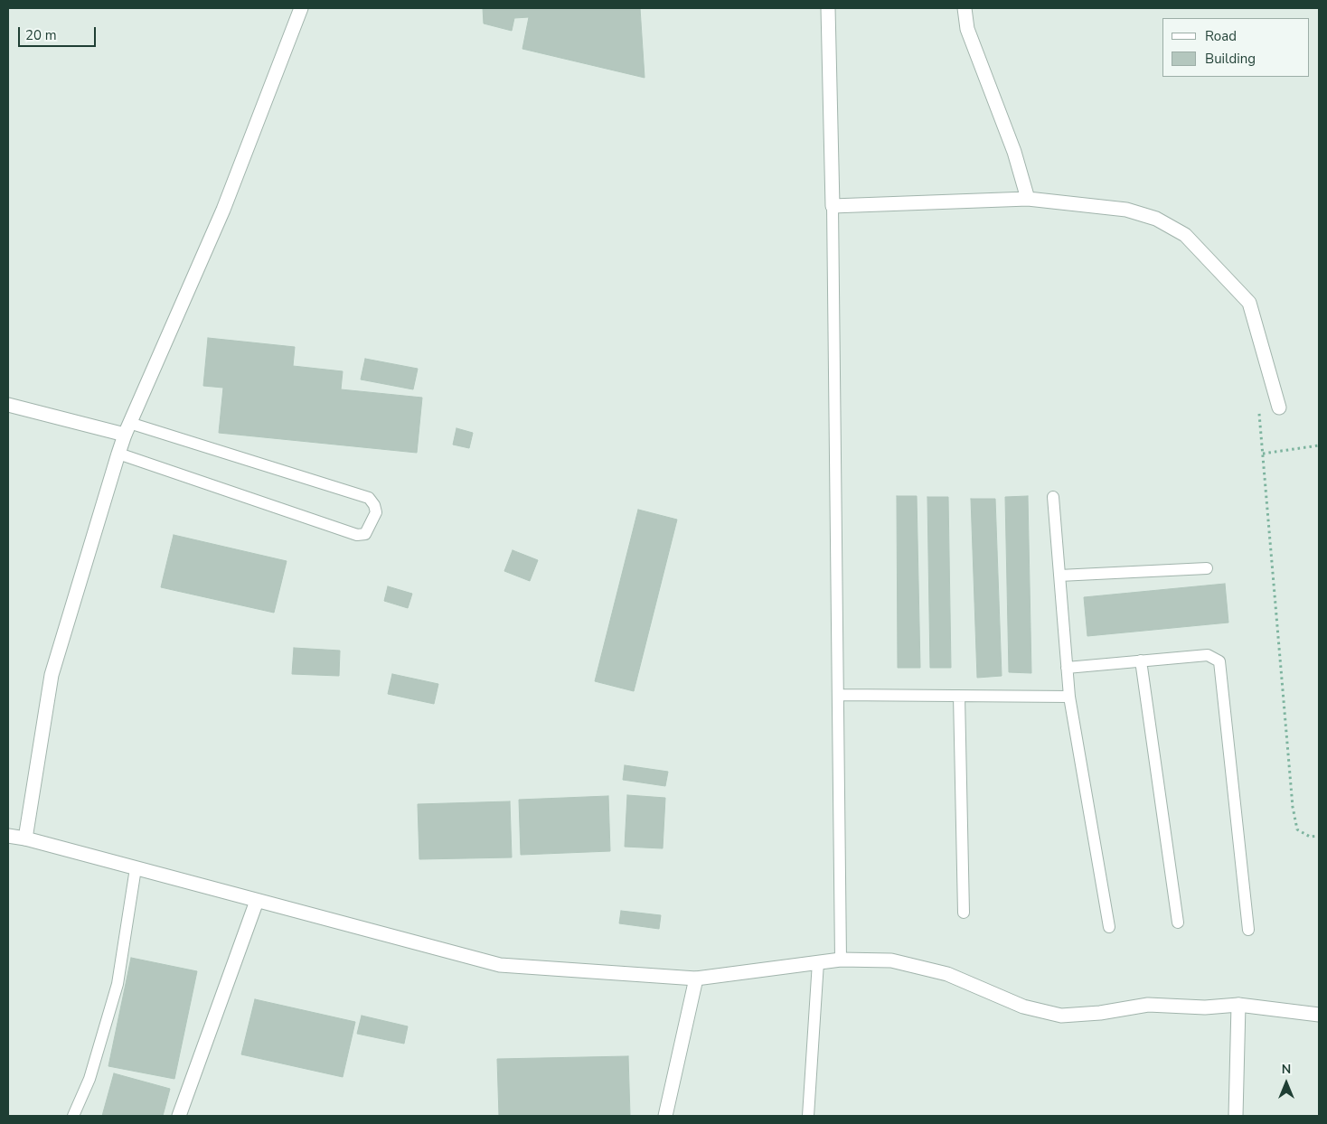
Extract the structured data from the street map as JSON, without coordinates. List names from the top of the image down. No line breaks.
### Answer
{"legend":["Road","Building"],"scale_bar":"20 m","north":"top"}
